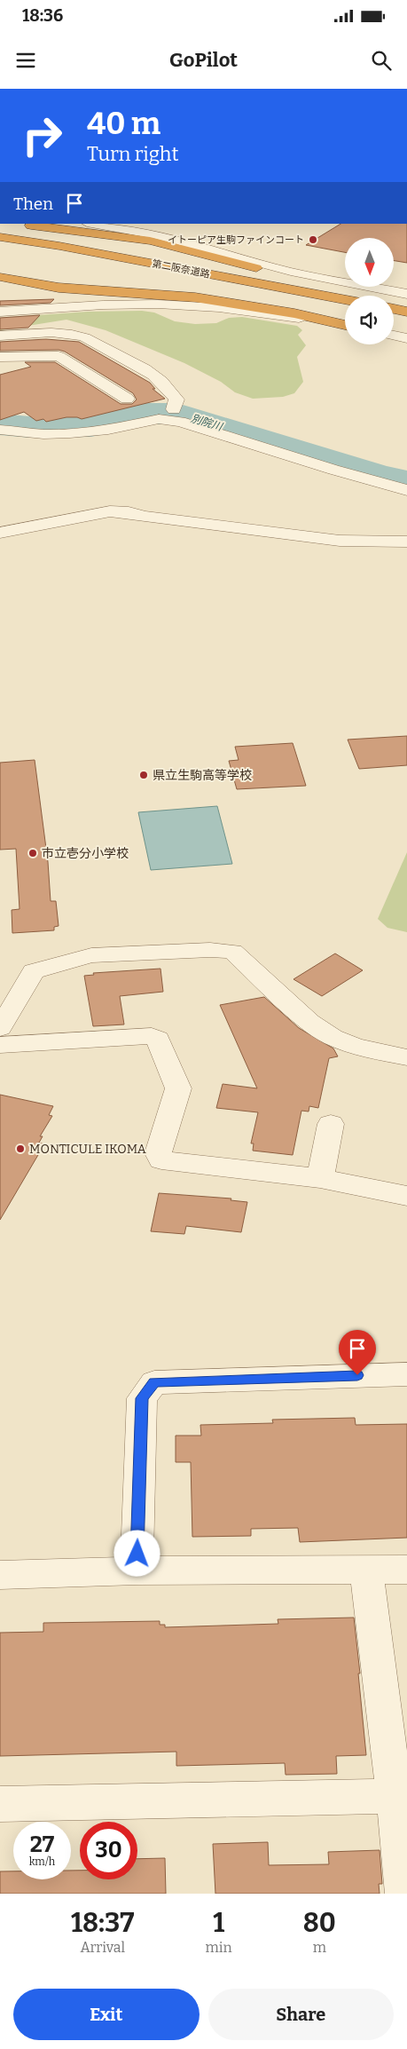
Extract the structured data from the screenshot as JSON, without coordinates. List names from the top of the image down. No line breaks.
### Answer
{"streets":{"highway":["第二阪奈道路"]},"water":["別院川"],"places":["イトーピア生駒ファインコート","県立生駒高等学校","市立壱分小学校","MONTICULE IKOMA"],"north":"bottom","page":{"status":"18:36","header":"GoPilot","turn":["40 m","Turn right"],"then":"Then","speed":"27 km/h","limit":"30","eta":["18:37","Arrival","1","min","80","m"],"buttons":["Exit","Share"]}}
